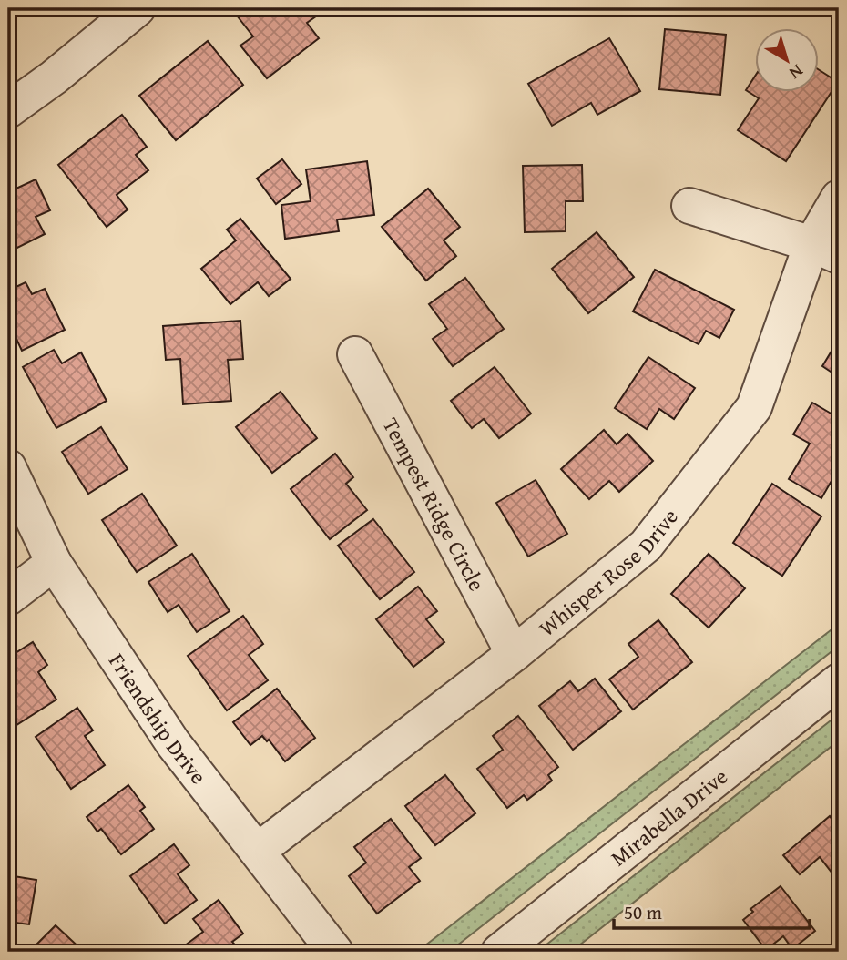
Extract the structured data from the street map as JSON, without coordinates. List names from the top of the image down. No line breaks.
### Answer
{"streets":{"street":["Tempest Ridge Circle","Whisper Rose Drive","Friendship Drive","Mirabella Drive"]},"crossings":[["Tempest Ridge Circle","Whisper Rose Drive"],["Whisper Rose Drive","Friendship Drive"]],"scale_bar":"50 m","north":"bottom right"}
